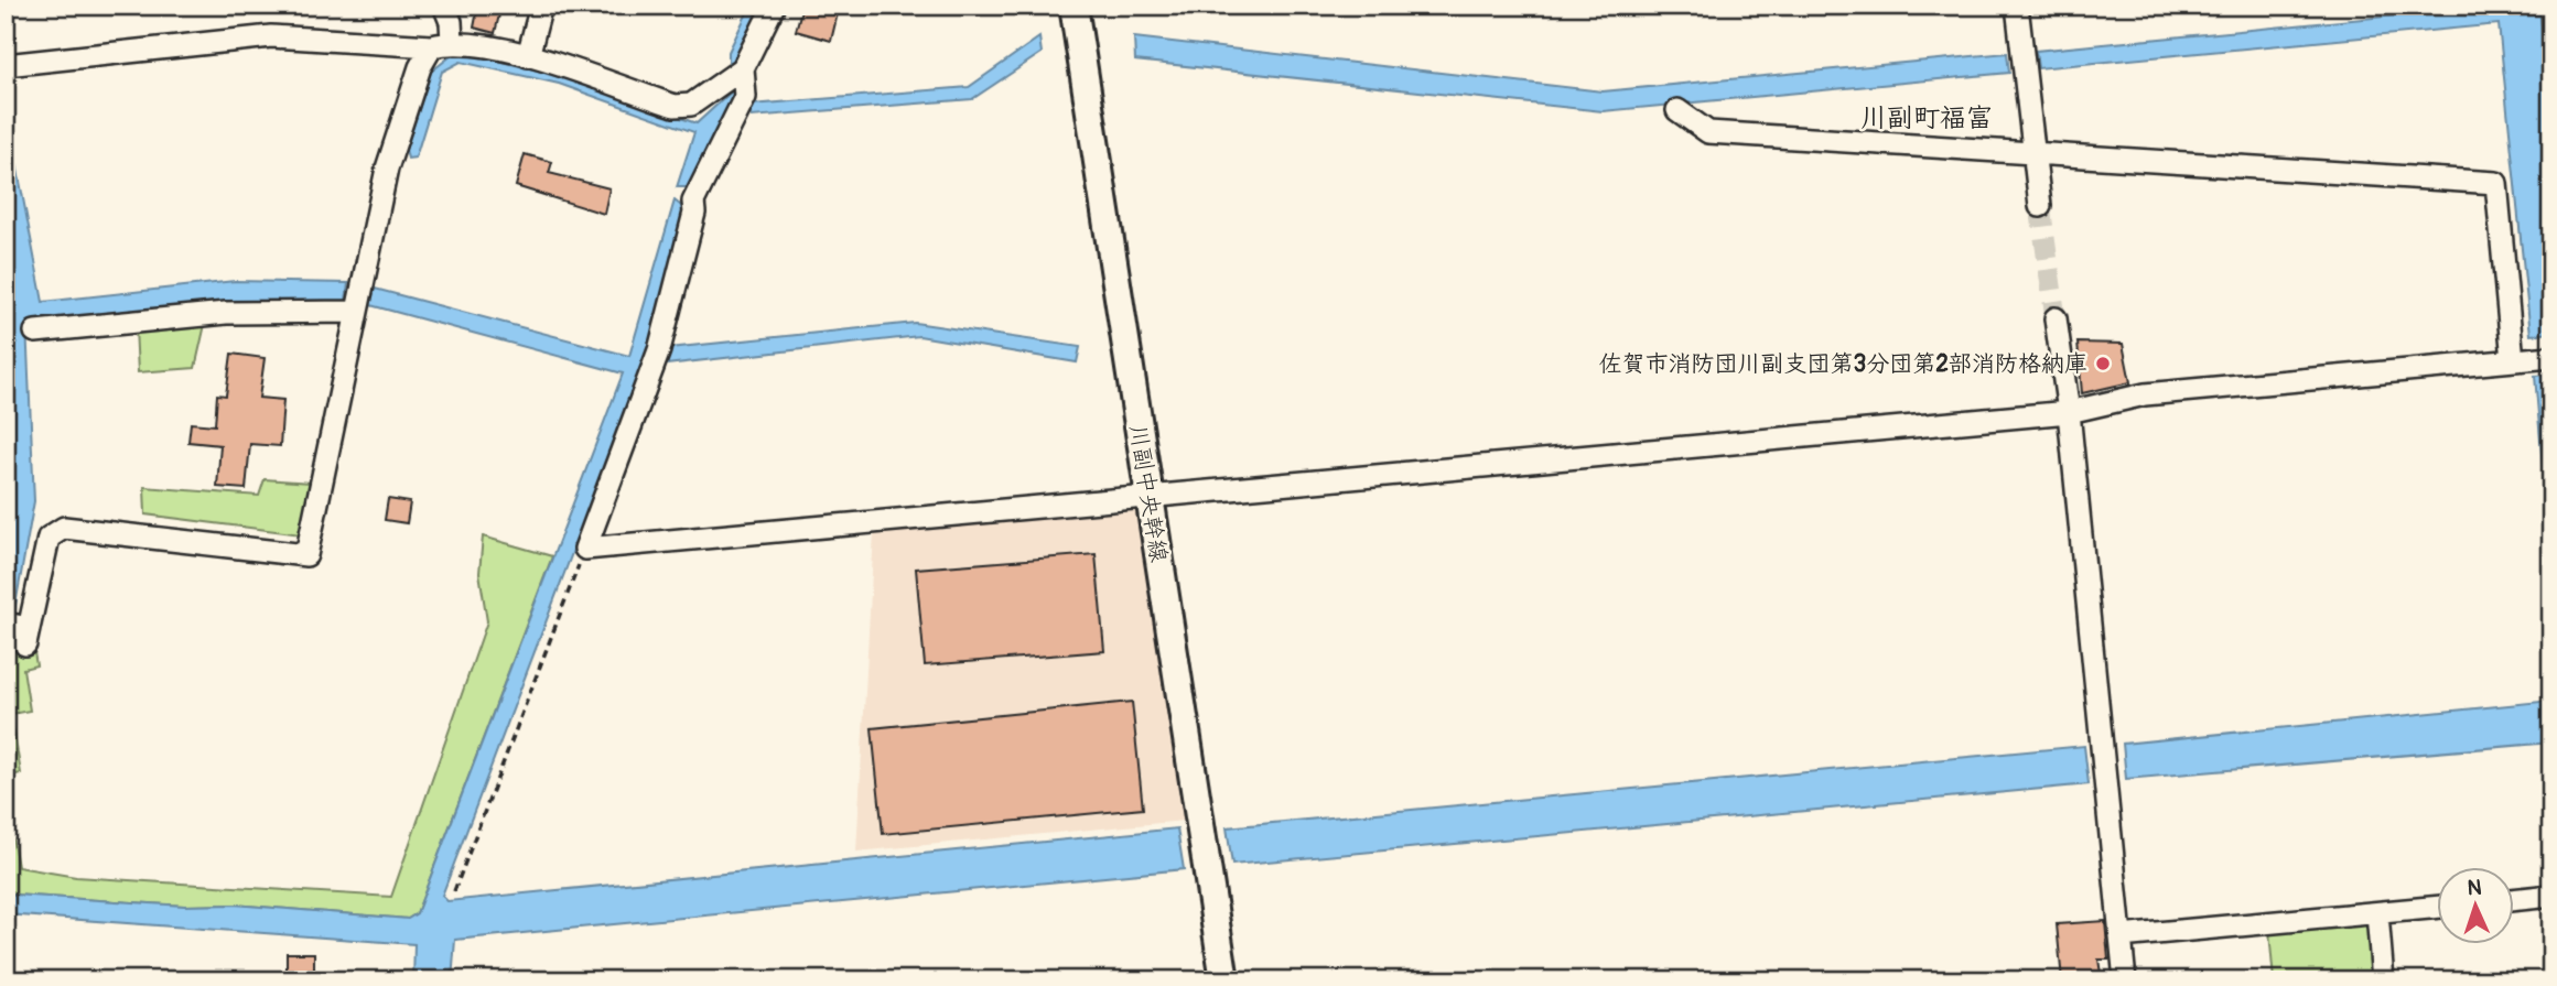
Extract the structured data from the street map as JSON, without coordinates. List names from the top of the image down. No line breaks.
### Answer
{"streets":{"street":["川副中央幹線"]},"districts":["川副町福富"],"places":["佐賀市消防団川副支団第3分団第2部消防格納庫"],"north":"top"}
